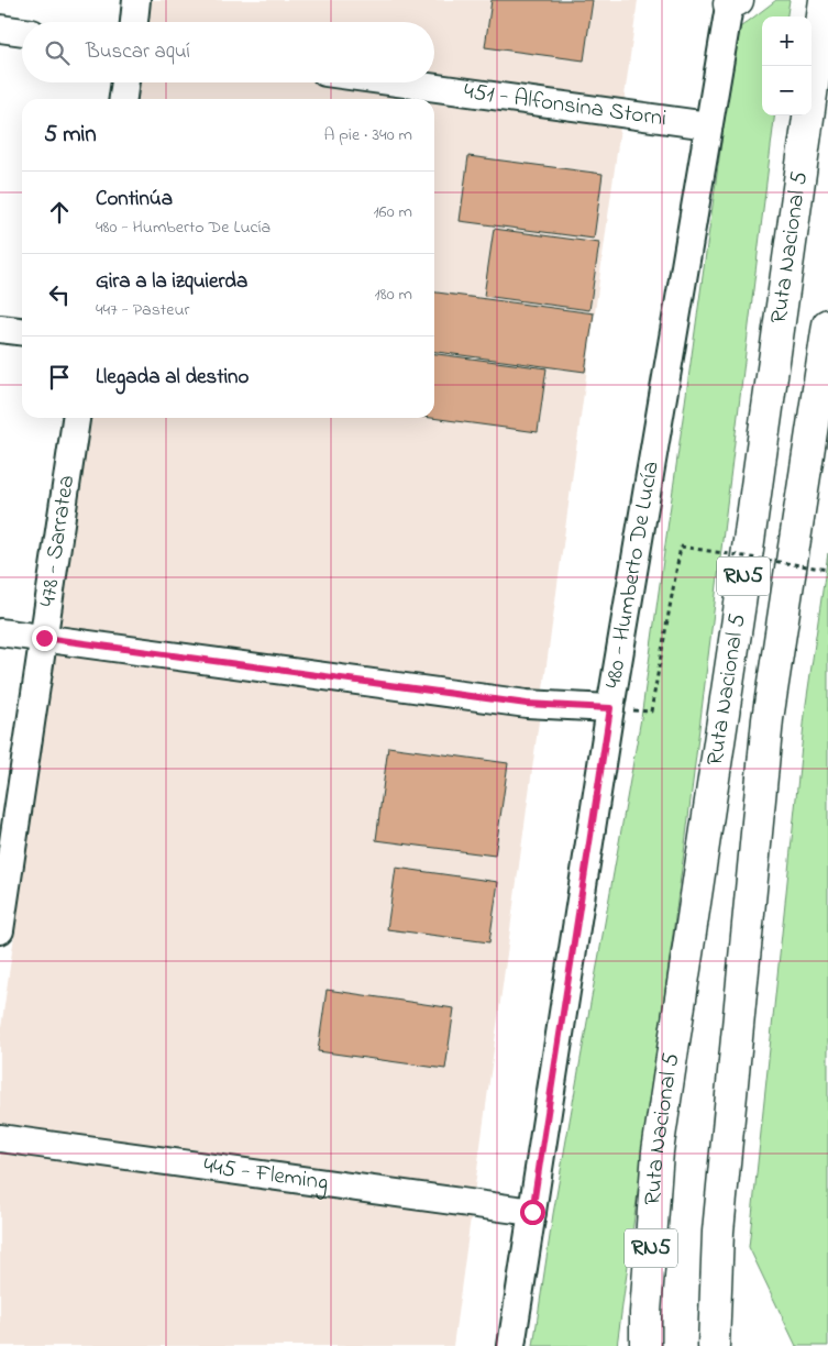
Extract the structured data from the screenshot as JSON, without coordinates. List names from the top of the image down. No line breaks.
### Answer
{"streets":{"highway":["Ruta Nacional 5","RN5"],"street":["451 - Alfonsina Storni","478 - Sarratea","480 - Humberto De Lucía","445 - Fleming"]},"crossings":[["451 - Alfonsina Storni","480 - Humberto De Lucía"],["480 - Humberto De Lucía","445 - Fleming"]],"page":{"map_buttons":["+","−"],"search":"Buscar aquí","heading":["5 min","A pie · 340 m"],"list":[["Continúa","480 - Humberto De Lucía","160 m"],["Gira a la izquierda","447 - Pasteur","180 m"],"Llegada al destino"]}}
